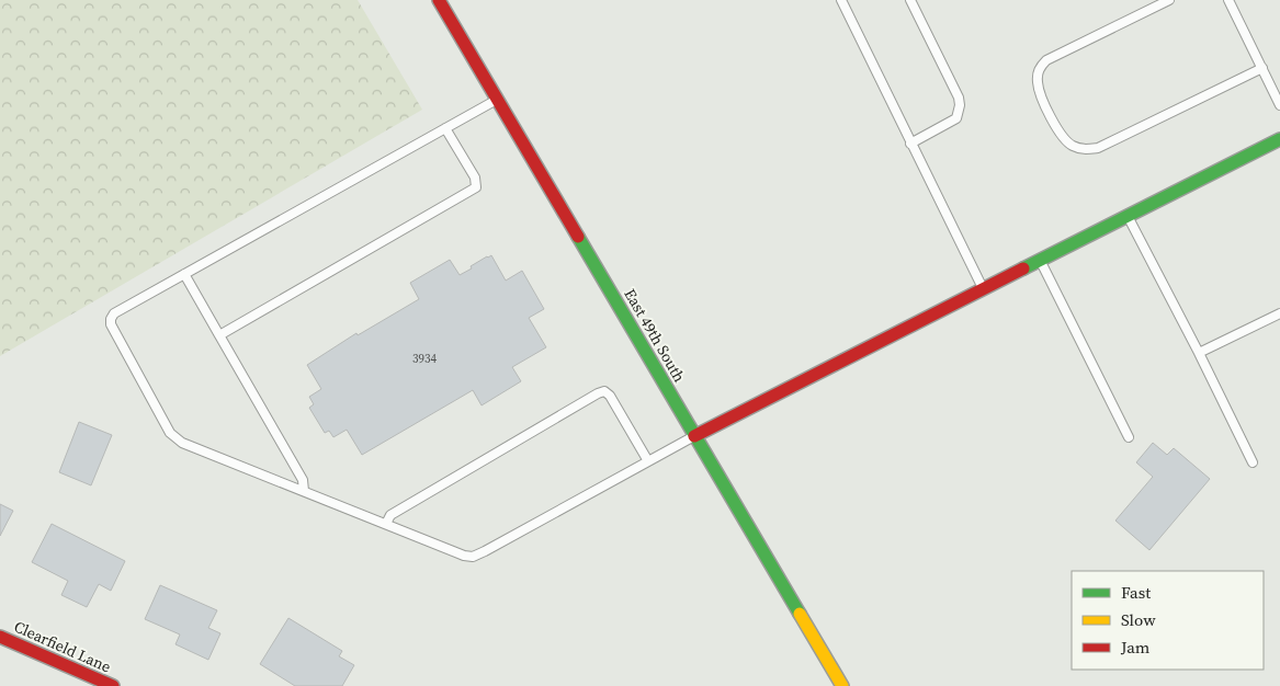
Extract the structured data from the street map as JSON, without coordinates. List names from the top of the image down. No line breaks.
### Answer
{"streets":{"street":["East 49th South","Clearfield Lane"]},"house_numbers":["3934"],"legend":["Fast","Slow","Jam"]}
